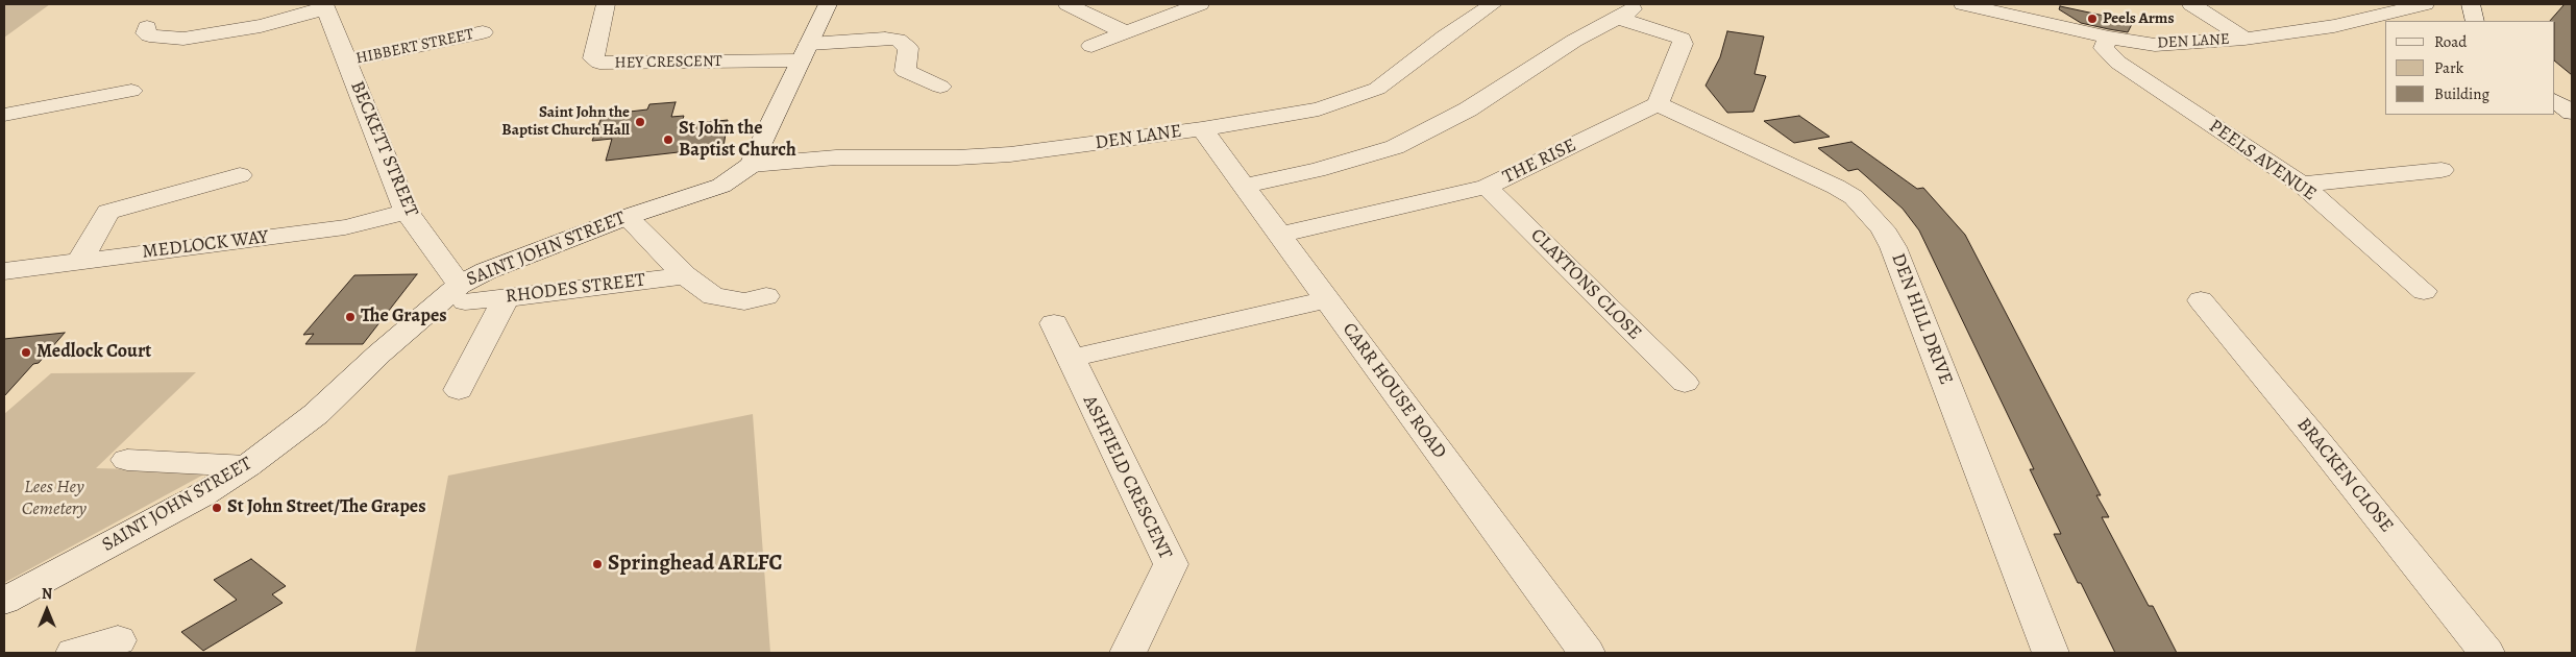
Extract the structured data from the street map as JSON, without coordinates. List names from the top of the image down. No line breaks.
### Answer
{"streets":{"street":["DEN LANE","HIBBERT STREET","HEY CRESCENT","BECKETT STREET","PEELS AVENUE","THE RISE","MEDLOCK WAY","SAINT JOHN STREET","CLAYTONS CLOSE","RHODES STREET","DEN HILL DRIVE","CARR HOUSE ROAD","BRACKEN CLOSE","ASHFIELD CRESCENT"]},"crossings":[["DEN LANE","PEELS AVENUE"],["DEN LANE","SAINT JOHN STREET"],["DEN LANE","CARR HOUSE ROAD"],["HIBBERT STREET","BECKETT STREET"],["BECKETT STREET","MEDLOCK WAY"],["BECKETT STREET","SAINT JOHN STREET"],["BECKETT STREET","RHODES STREET"],["THE RISE","CLAYTONS CLOSE"],["THE RISE","DEN HILL DRIVE"],["THE RISE","CARR HOUSE ROAD"],["SAINT JOHN STREET","RHODES STREET"]],"parks":["Lees Hey Cemetery"],"places":["Peels Arms","Saint John the Baptist Church Hall","St John the Baptist Church","The Grapes","Medlock Court","St John Street/The Grapes","Springhead ARLFC"],"legend":["Road","Park","Building"],"north":"top"}
